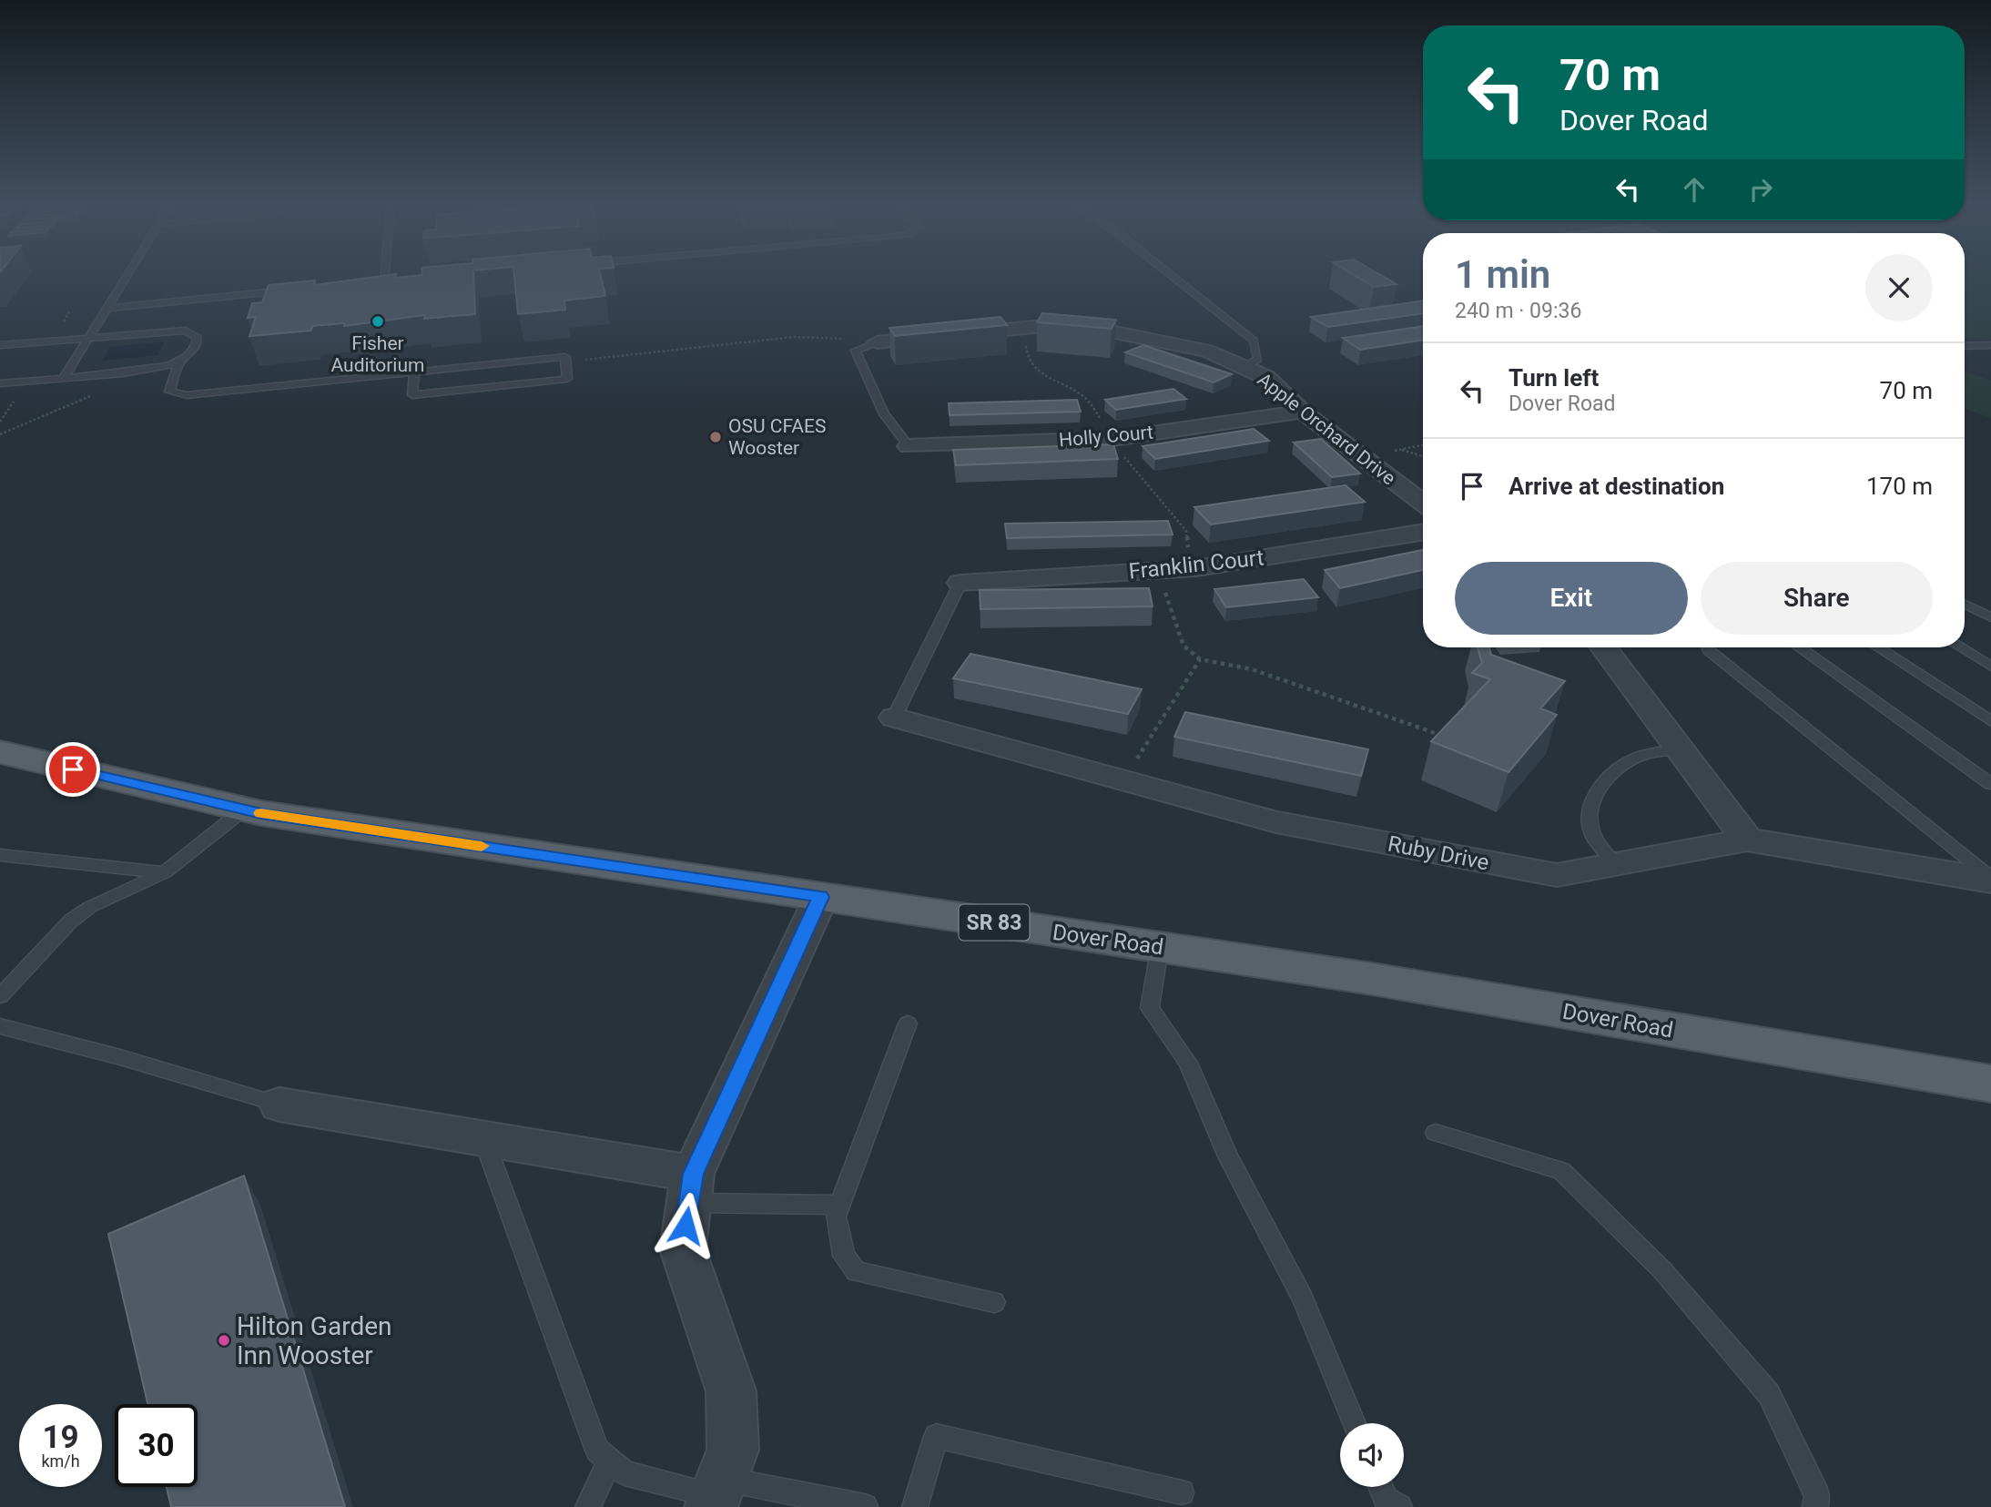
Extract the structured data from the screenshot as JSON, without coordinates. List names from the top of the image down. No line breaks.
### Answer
{"streets":{"main road":["SR 83","Dover Road"],"street":["Apple Orchard Drive","Holly Court","Franklin Court","Ruby Drive"]},"crossings":[["Apple Orchard Drive","Holly Court"]],"places":["Fisher Auditorium","OSU CFAES Wooster","Hilton Garden Inn Wooster"],"page":{"turn":["70 m","Dover Road"],"heading":["1 min","240 m · 09:36"],"list":[{"name":"Turn left","note":"Dover Road","value":"70 m"},{"name":"Arrive at destination","value":"170 m"}],"buttons":["Exit","Share"],"speed":"19 km/h","limit":"30"}}
